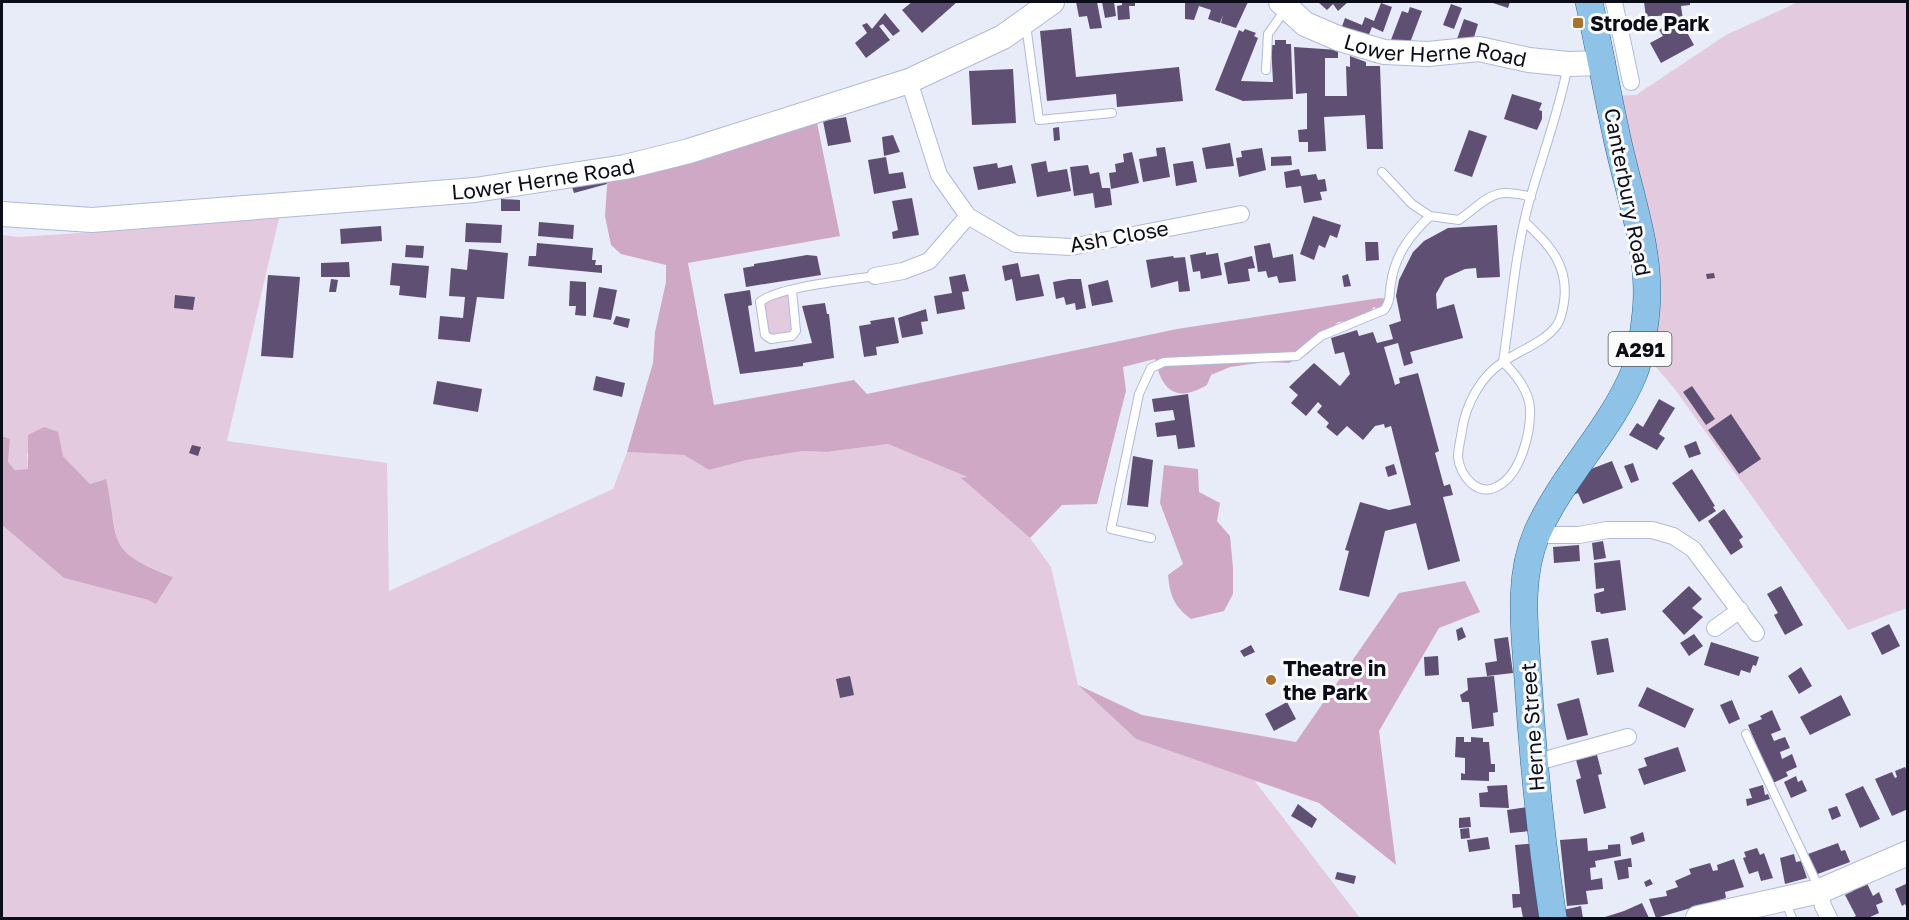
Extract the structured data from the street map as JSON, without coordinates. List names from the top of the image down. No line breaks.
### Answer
{"streets":{"main road":["Canterbury Road","A291","Herne Street"],"street":["Lower Herne Road","Ash Close"]},"crossings":[["Lower Herne Road","Canterbury Road"],["Lower Herne Road","Ash Close"],["Canterbury Road","Herne Street"]],"places":{"transit":["Strode Park"],"other":["Theatre in the Park"]}}
